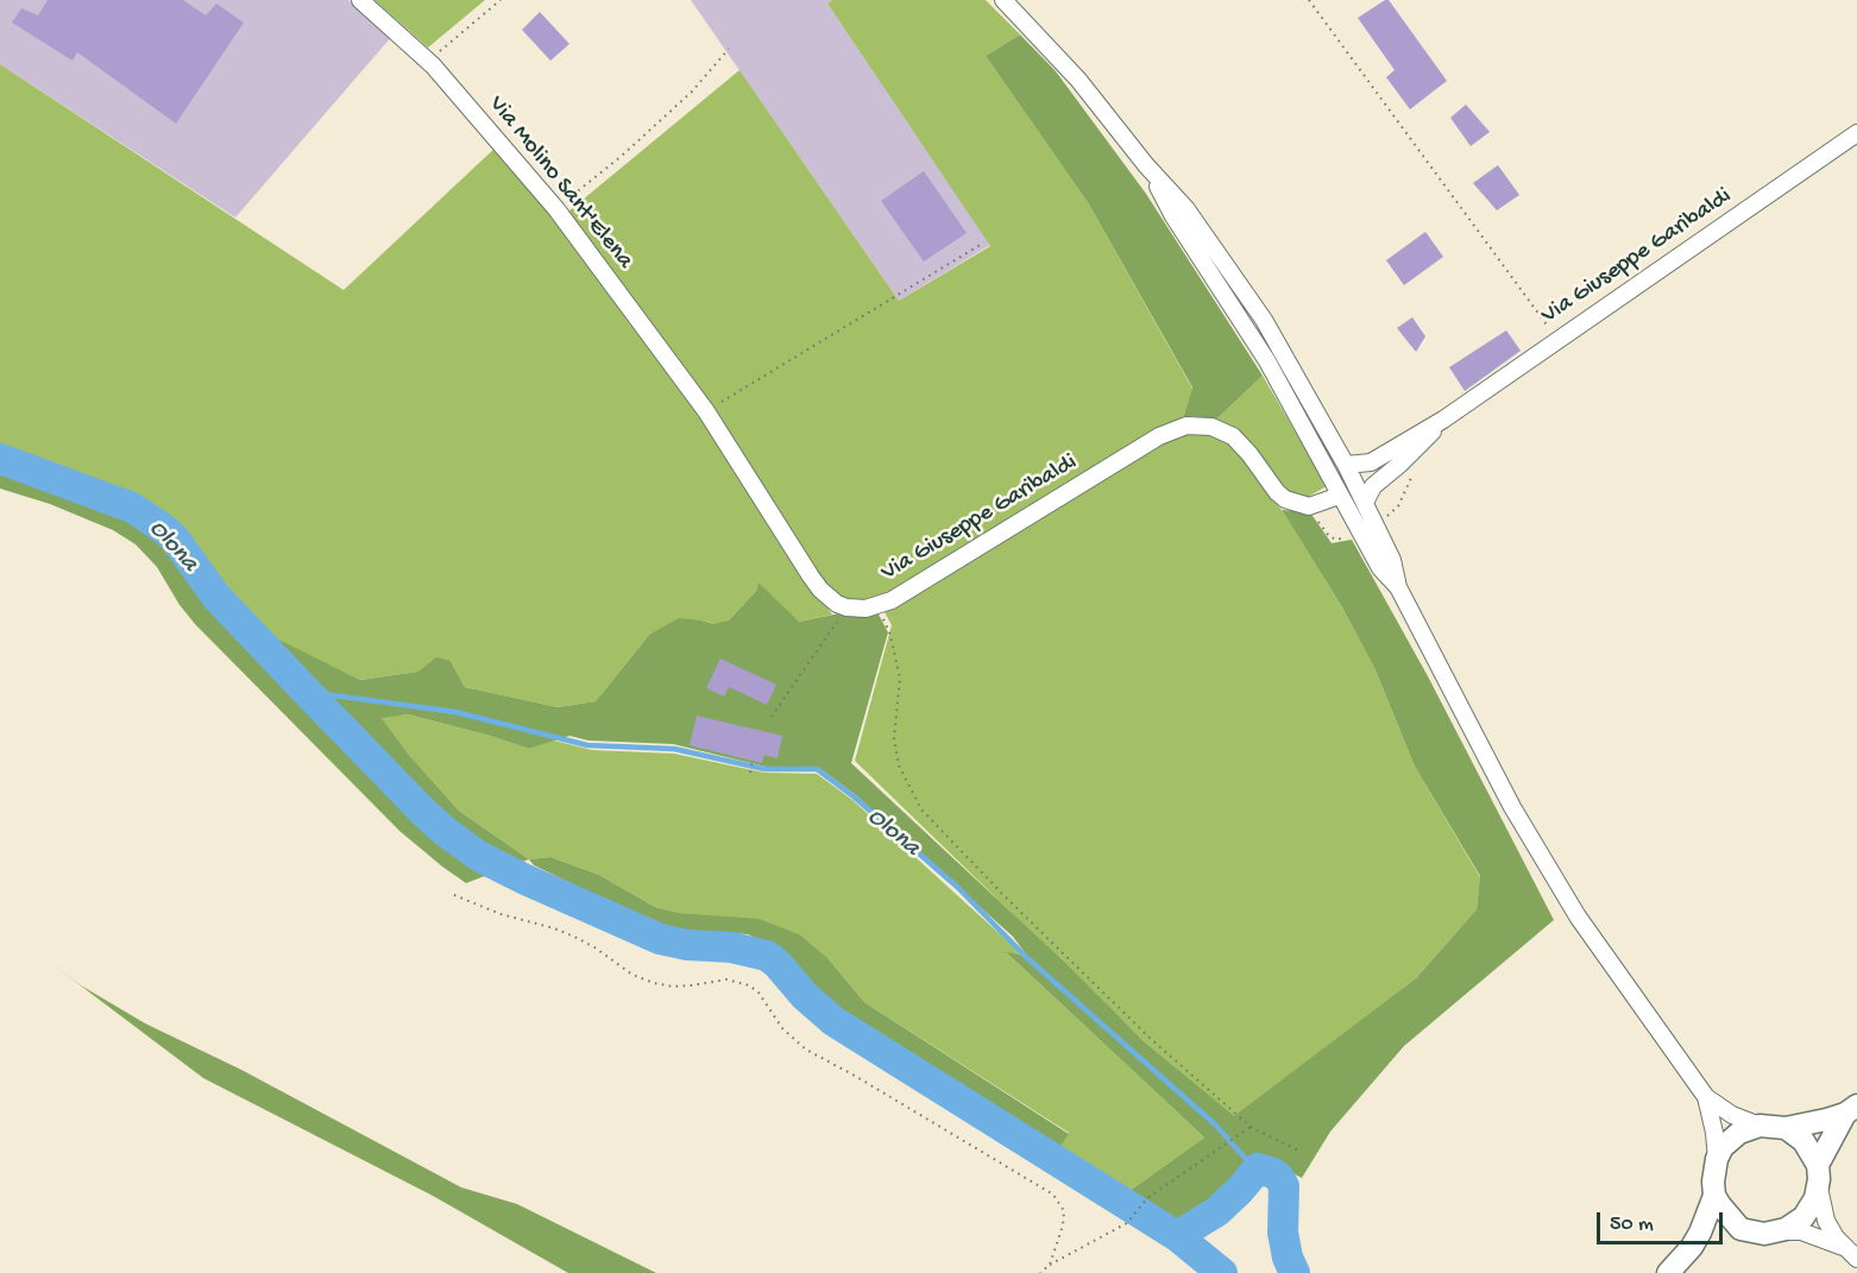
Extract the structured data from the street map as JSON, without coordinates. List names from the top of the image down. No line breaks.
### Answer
{"streets":{"street":["Via Molino Sant'Elena","Via Giuseppe Garibaldi"]},"water":["Olona"],"scale_bar":"50 m"}
